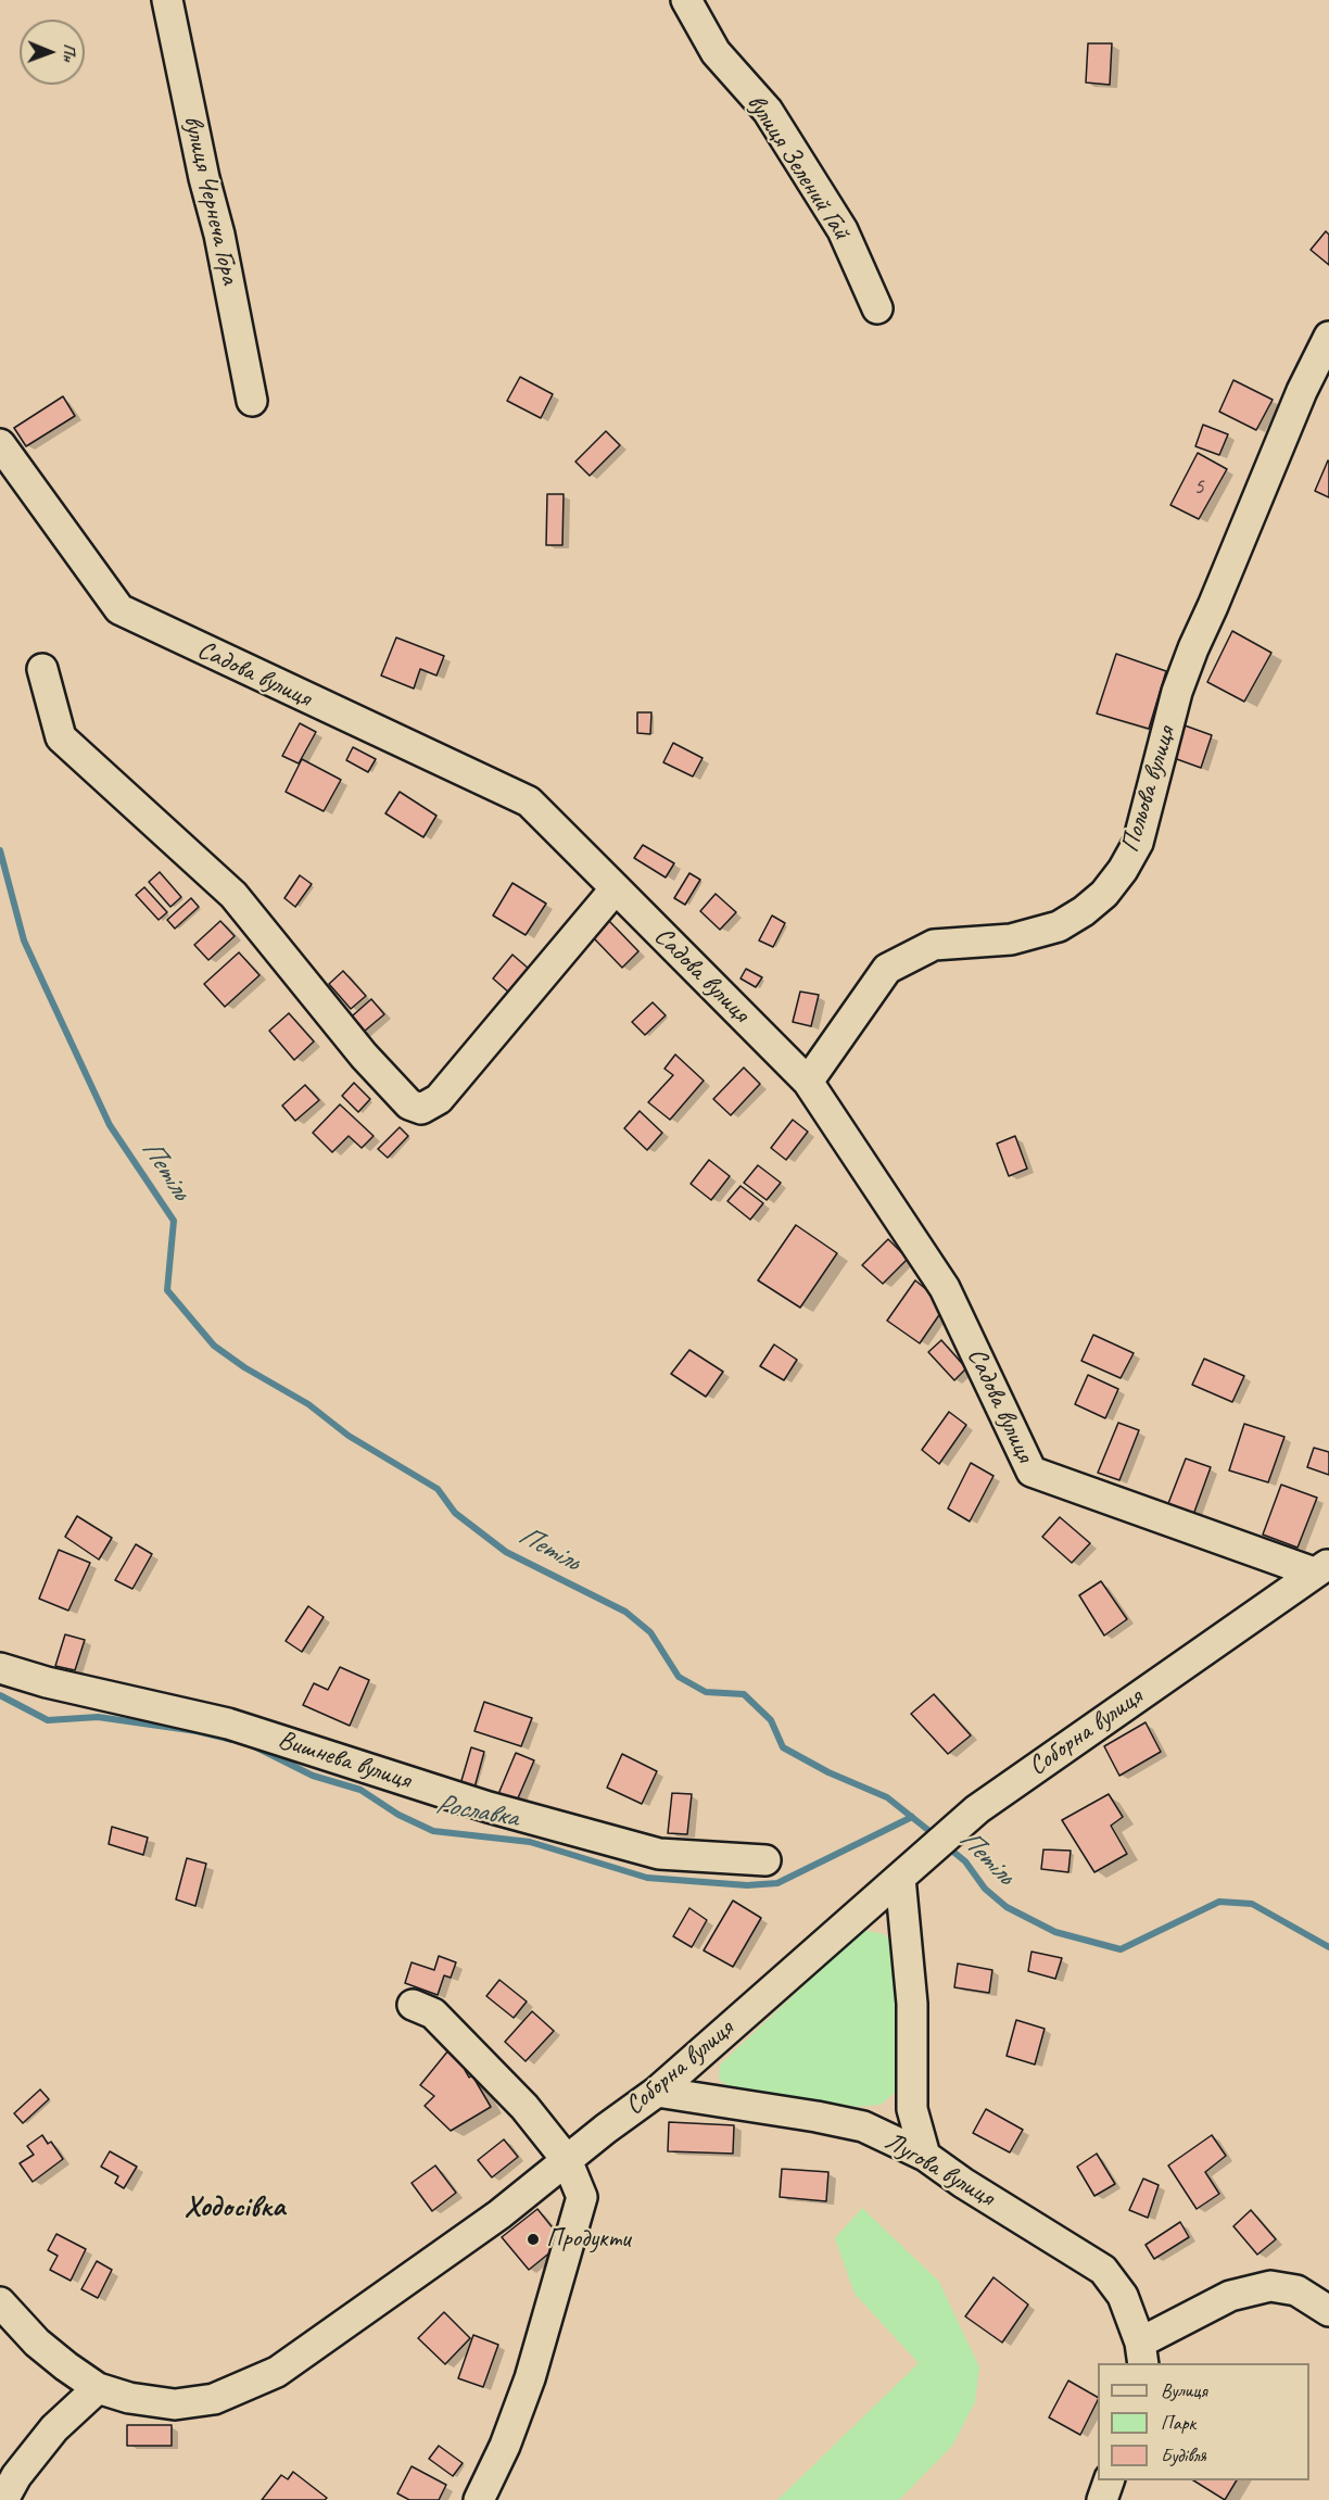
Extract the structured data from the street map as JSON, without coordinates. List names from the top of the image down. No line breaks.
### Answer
{"streets":{"street":["вулиця Зелений Гай","вулиця Чернеча Гора","Садова вулиця","Польова вулиця","Соборна вулиця","Вишнева вулиця","Лугова вулиця"]},"crossings":[["Садова вулиця","Польова вулиця"],["Садова вулиця","Соборна вулиця"],["Соборна вулиця","Лугова вулиця"]],"districts":["Ходосівка"],"water":["Петіль","Рославка"],"places":["Продукти"],"house_numbers":["5"],"legend":["Вулиця","Парк","Будівля"],"north":"right"}
